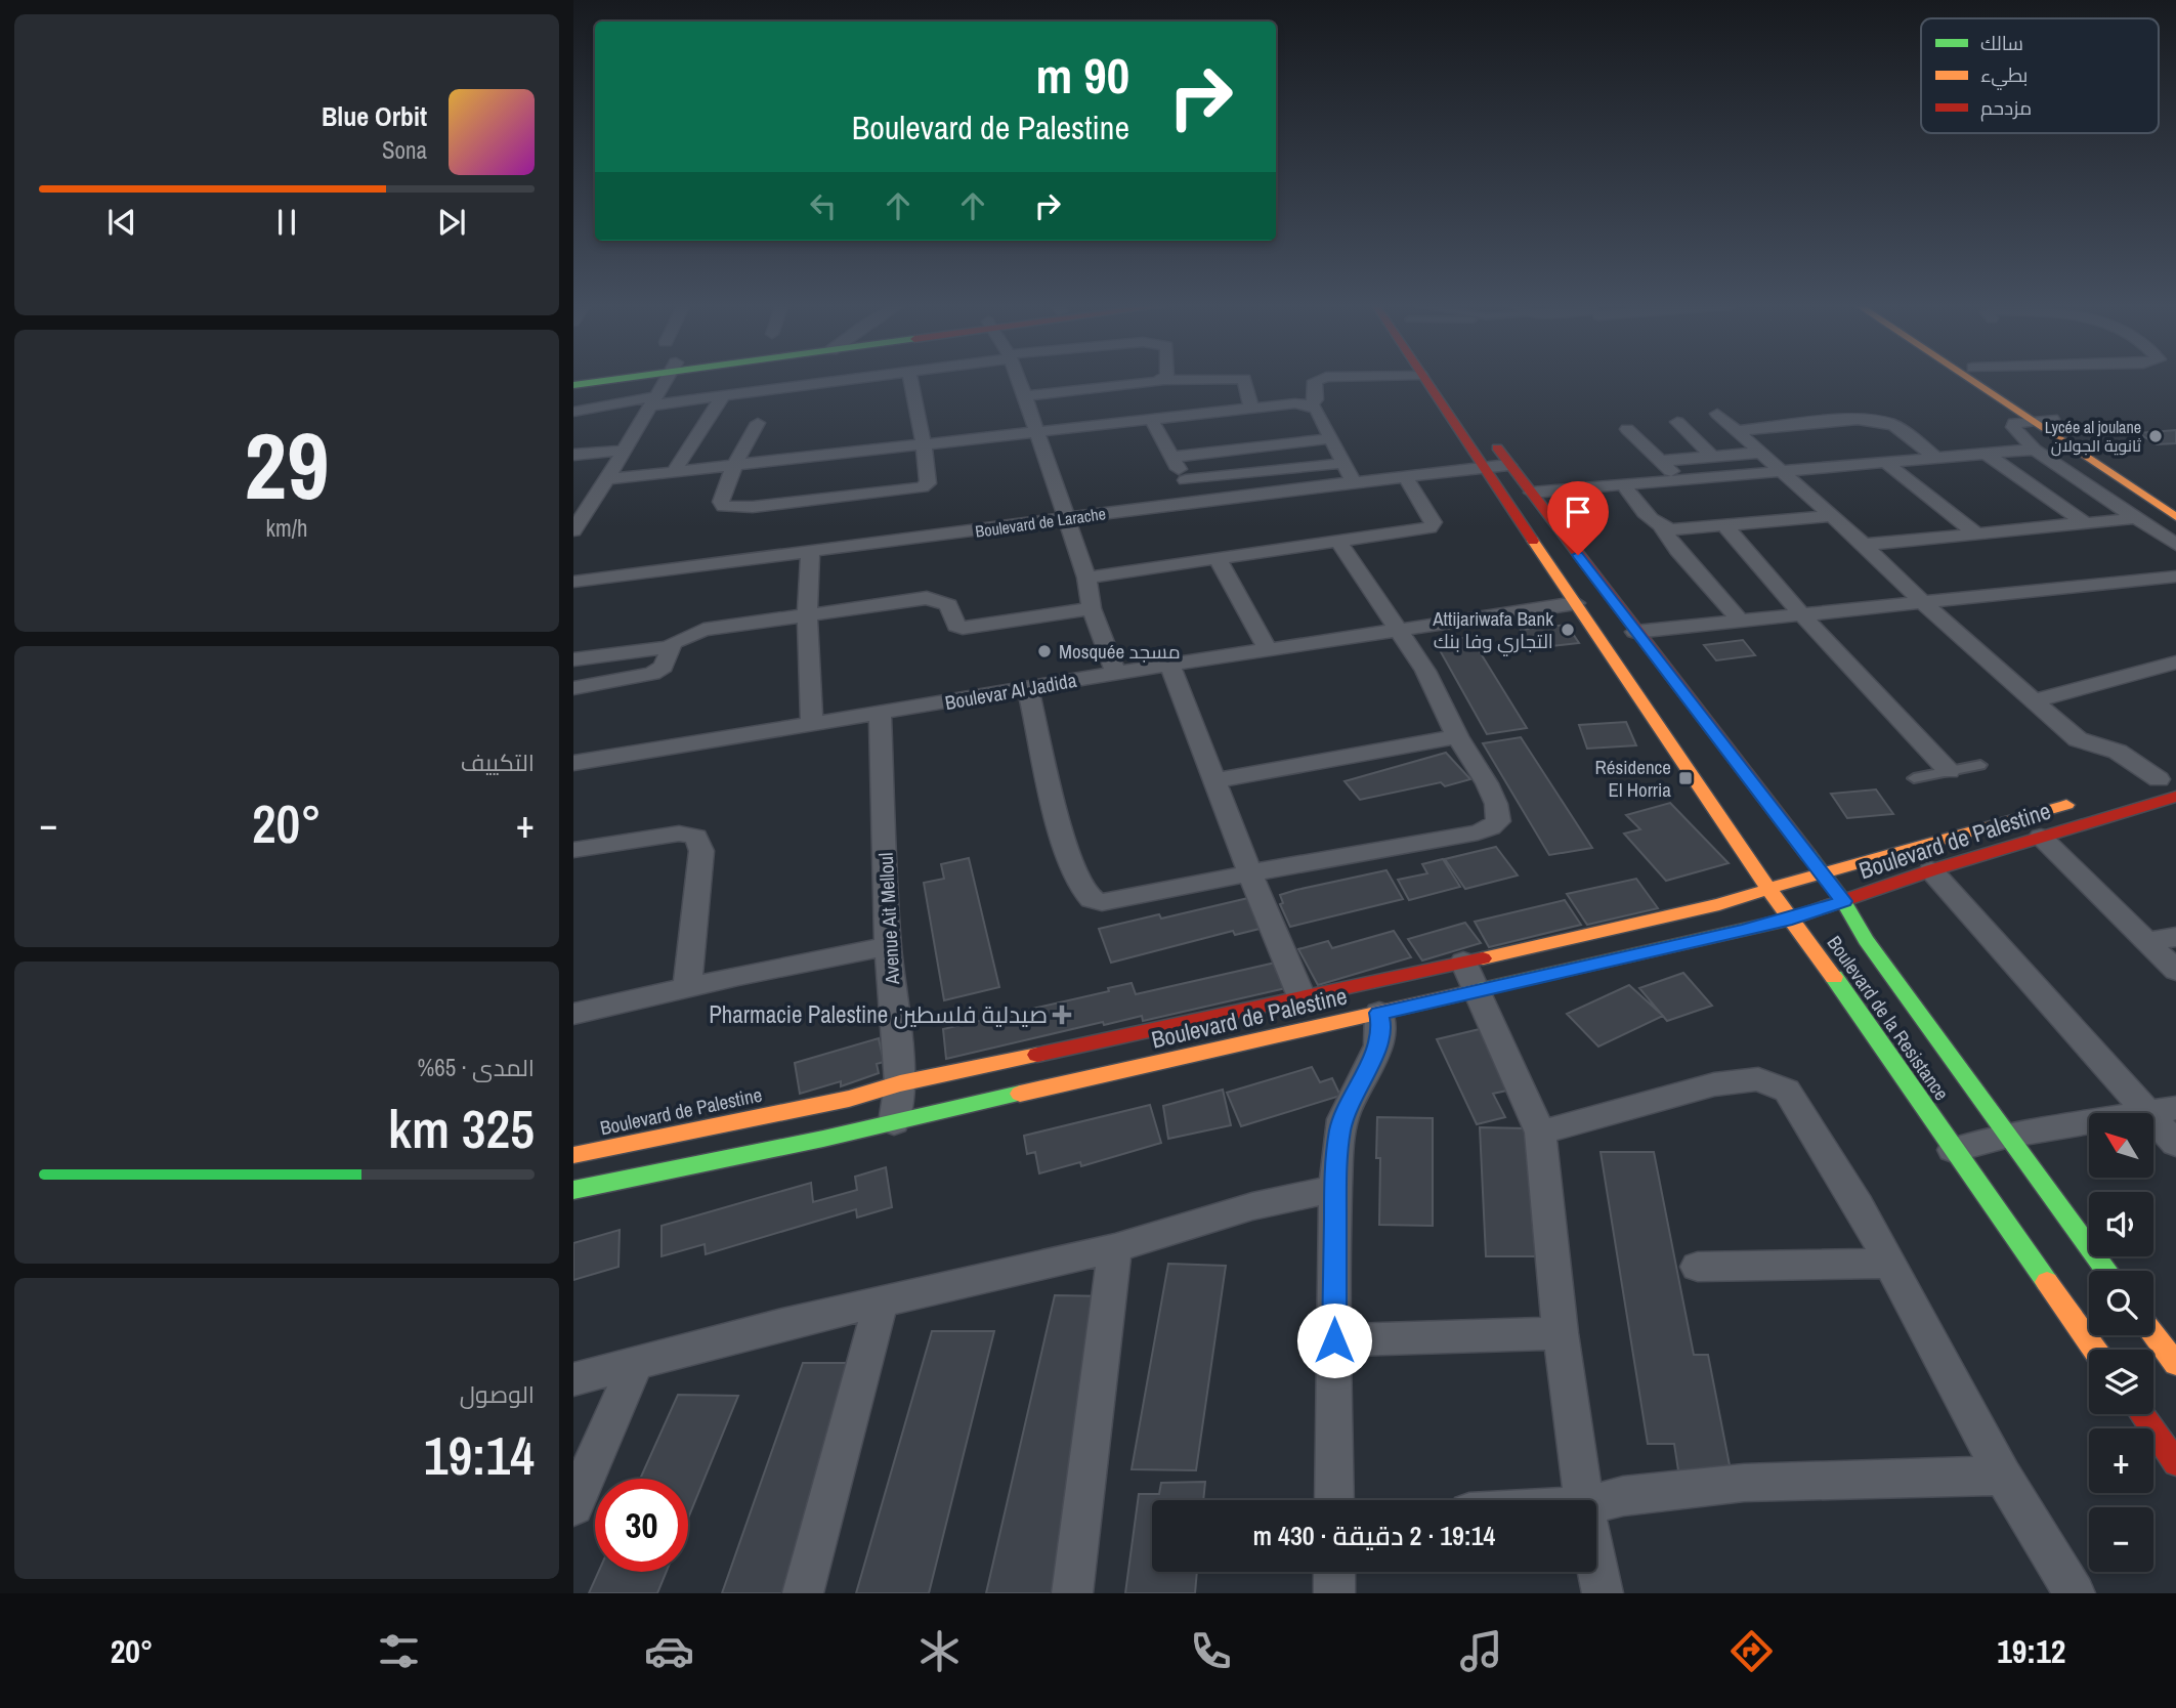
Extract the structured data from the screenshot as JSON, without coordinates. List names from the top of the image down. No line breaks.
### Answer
{"streets":{"main road":["Boulevard de Palestine","Boulevard de la Resistance"],"street":["Boulevard de Larache","Boulevar Al Jadida","Avenue Ait Melloul"]},"crossings":[["Boulevard de Larache","Boulevard de la Resistance"],["Boulevar Al Jadida","Avenue Ait Melloul"],["Boulevar Al Jadida","Boulevard de la Resistance"],["Boulevard de Palestine","Avenue Ait Melloul"],["Boulevard de Palestine","Boulevard de la Resistance"]],"places":{"other":["Lycée al joulane ثانوية الجولان","Attijariwafa Bank التجاري وفا بنك","Mosquée مسجد"],"transit":["Résidence El Horria"],"health":["Pharmacie Palestine صيدلية فلسطين"]},"legend":["سالك","بطيء","مزدحم"],"north":"top left","page":{"turn":["90 m","Boulevard de Palestine"],"song":["Blue Orbit","Sona"],"tile":[["29","km/h"],"التكييف",["المدى · 65%","325 km"],["الوصول","19:14"]],"heat":["−","20°","+"],"map_buttons":["+","−"],"limit":"30","trip":"19:14 · 2 دقيقة · 430 m","tabs":["19:12","20°"]}}
